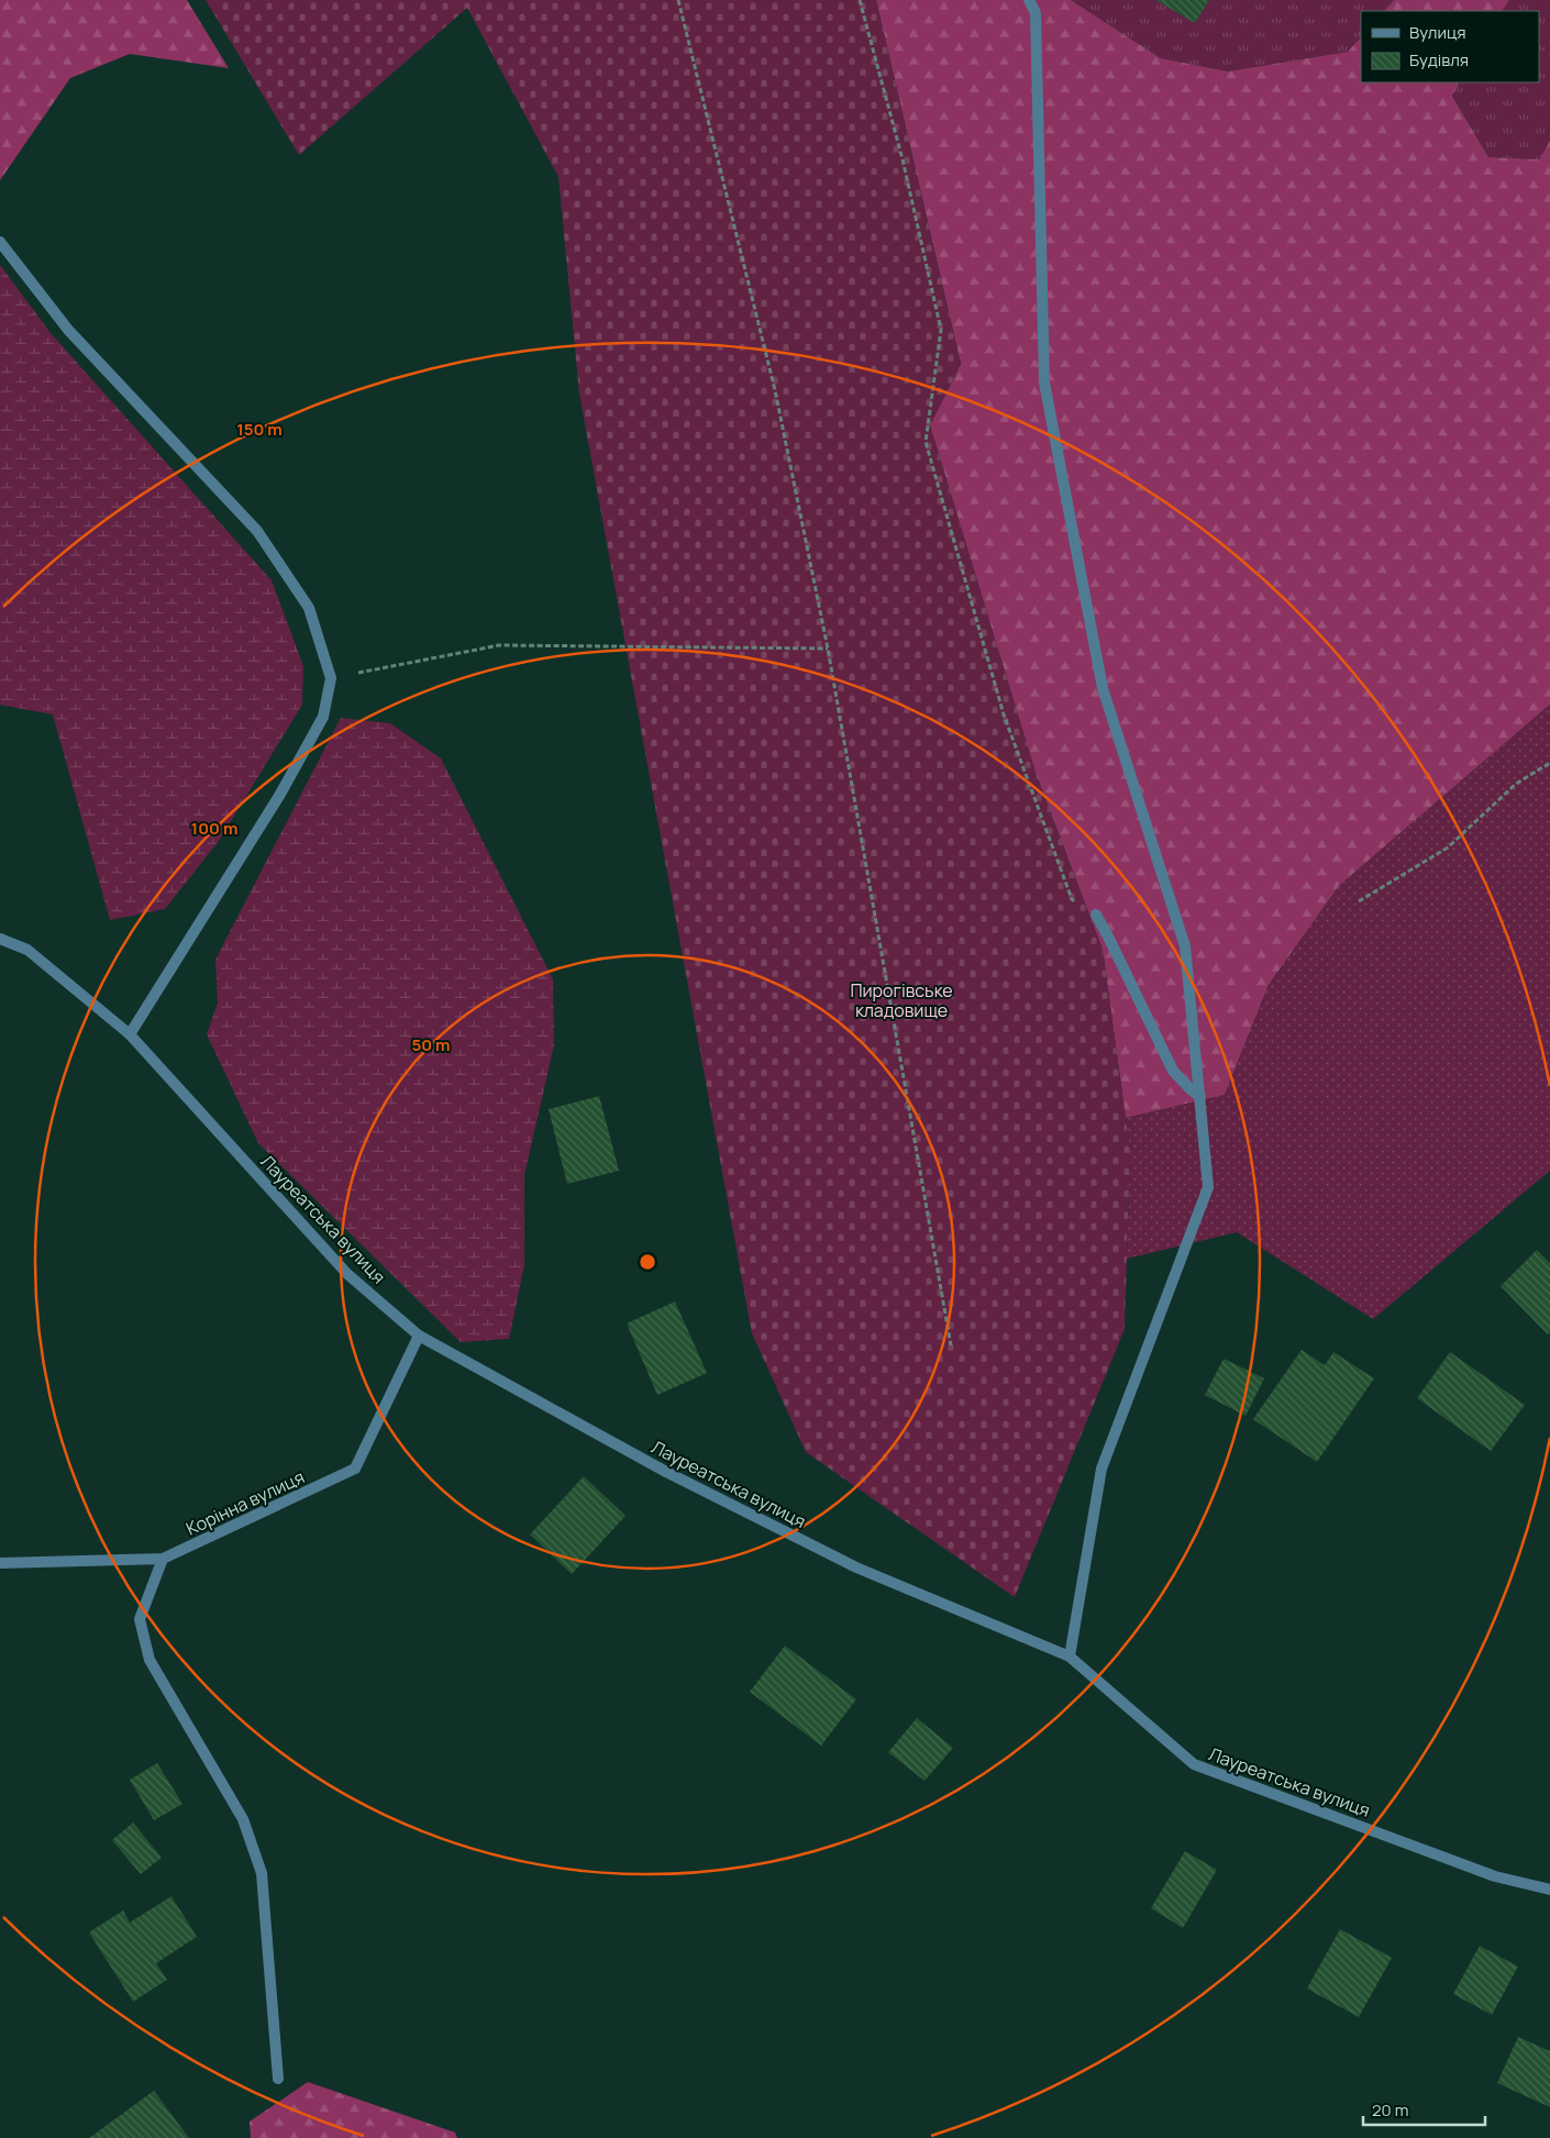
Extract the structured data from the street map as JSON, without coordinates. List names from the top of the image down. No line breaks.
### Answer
{"streets":{"street":["Лауреатська вулиця","Корінна вулиця"]},"crossings":[["Лауреатська вулиця","Корінна вулиця"]],"parks":["Пирогівське кладовище"],"legend":["Вулиця","Будівля"],"scale_bar":"20 m","rings":["150 m","100 m","50 m"]}
